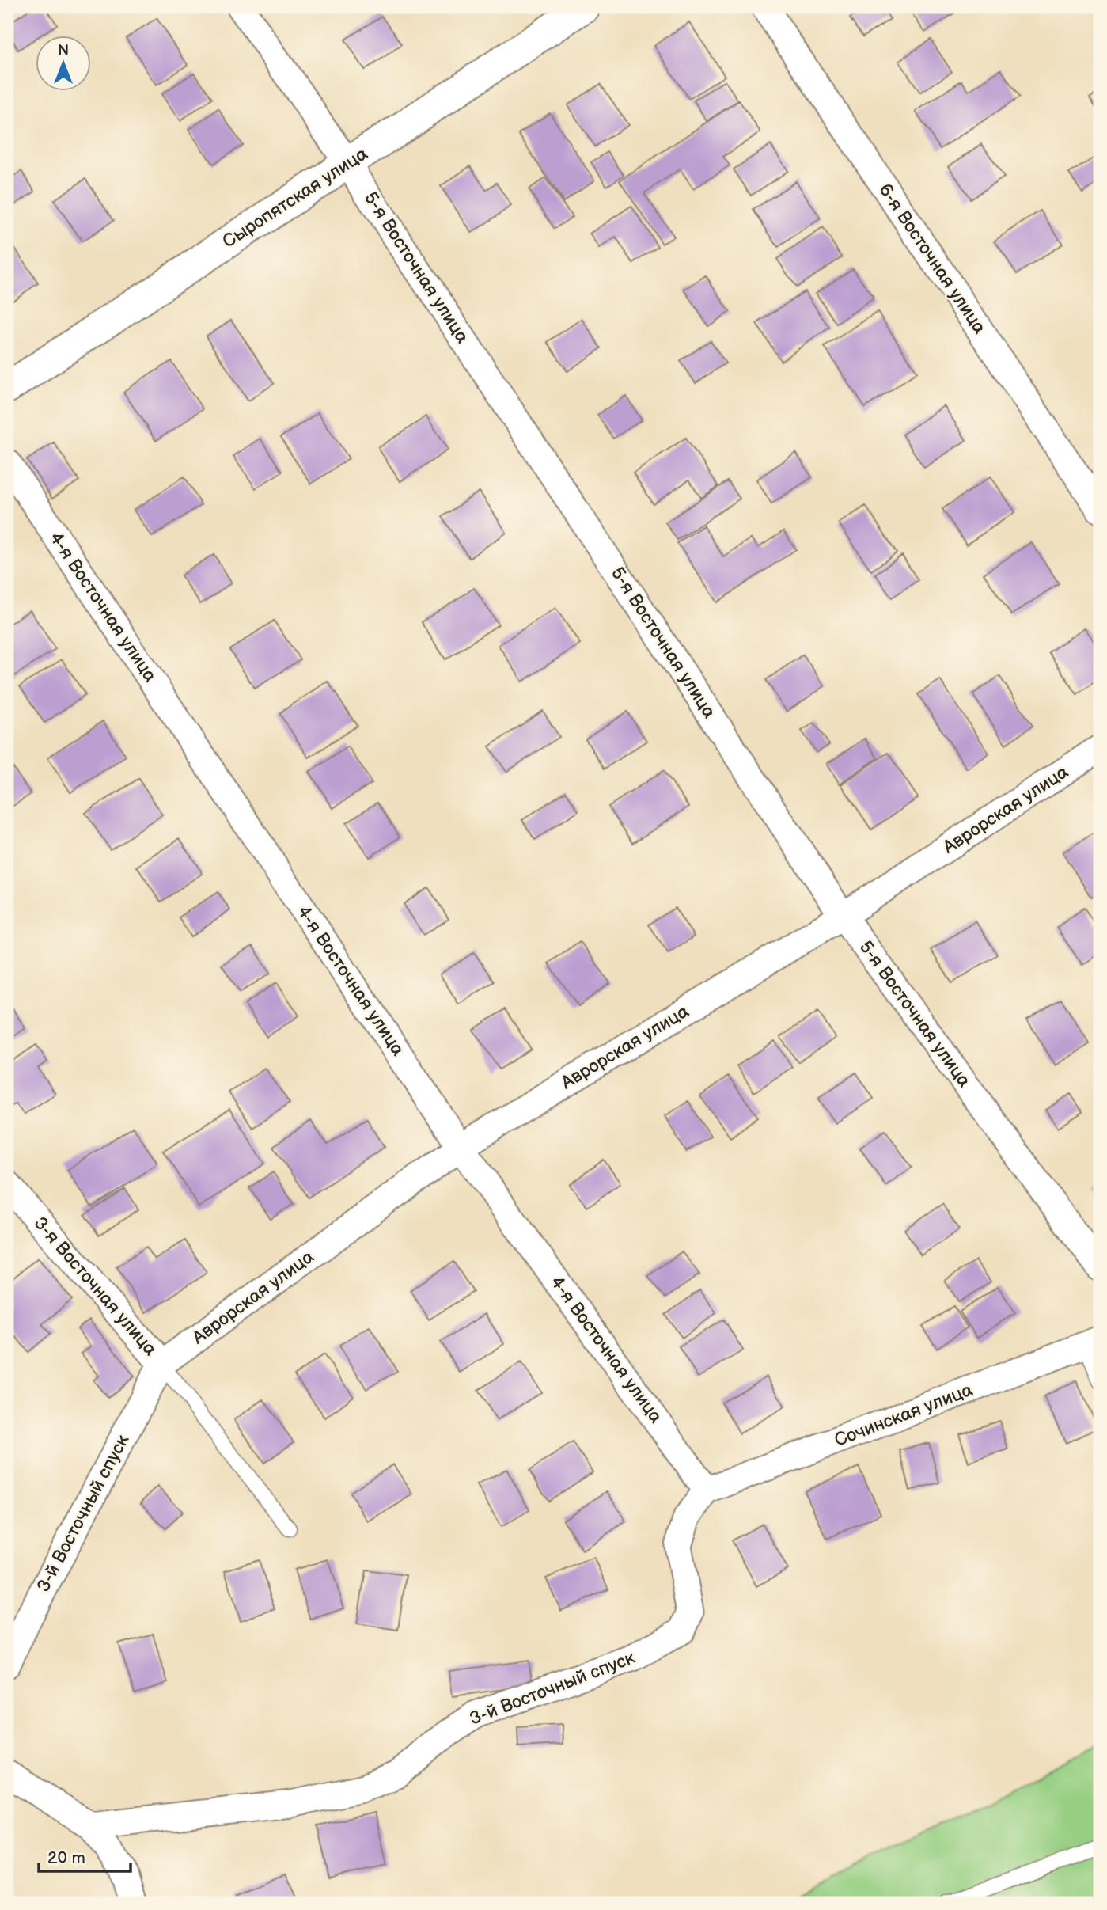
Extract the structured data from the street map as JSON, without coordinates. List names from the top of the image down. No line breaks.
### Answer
{"streets":{"street":["Сыропятская улица","6-я Восточная улица","5-я Восточная улица","4-я Восточная улица","Аврорская улица","3-я Восточная улица","Сочинская улица","3-й Восточный спуск"]},"crossings":[["Сыропятская улица","5-я Восточная улица"],["5-я Восточная улица","Аврорская улица"],["4-я Восточная улица","Аврорская улица"],["4-я Восточная улица","Сочинская улица"],["4-я Восточная улица","3-й Восточный спуск"],["Аврорская улица","3-я Восточная улица"],["Аврорская улица","3-й Восточный спуск"],["3-я Восточная улица","3-й Восточный спуск"],["Сочинская улица","3-й Восточный спуск"]],"scale_bar":"20 m","north":"top"}
